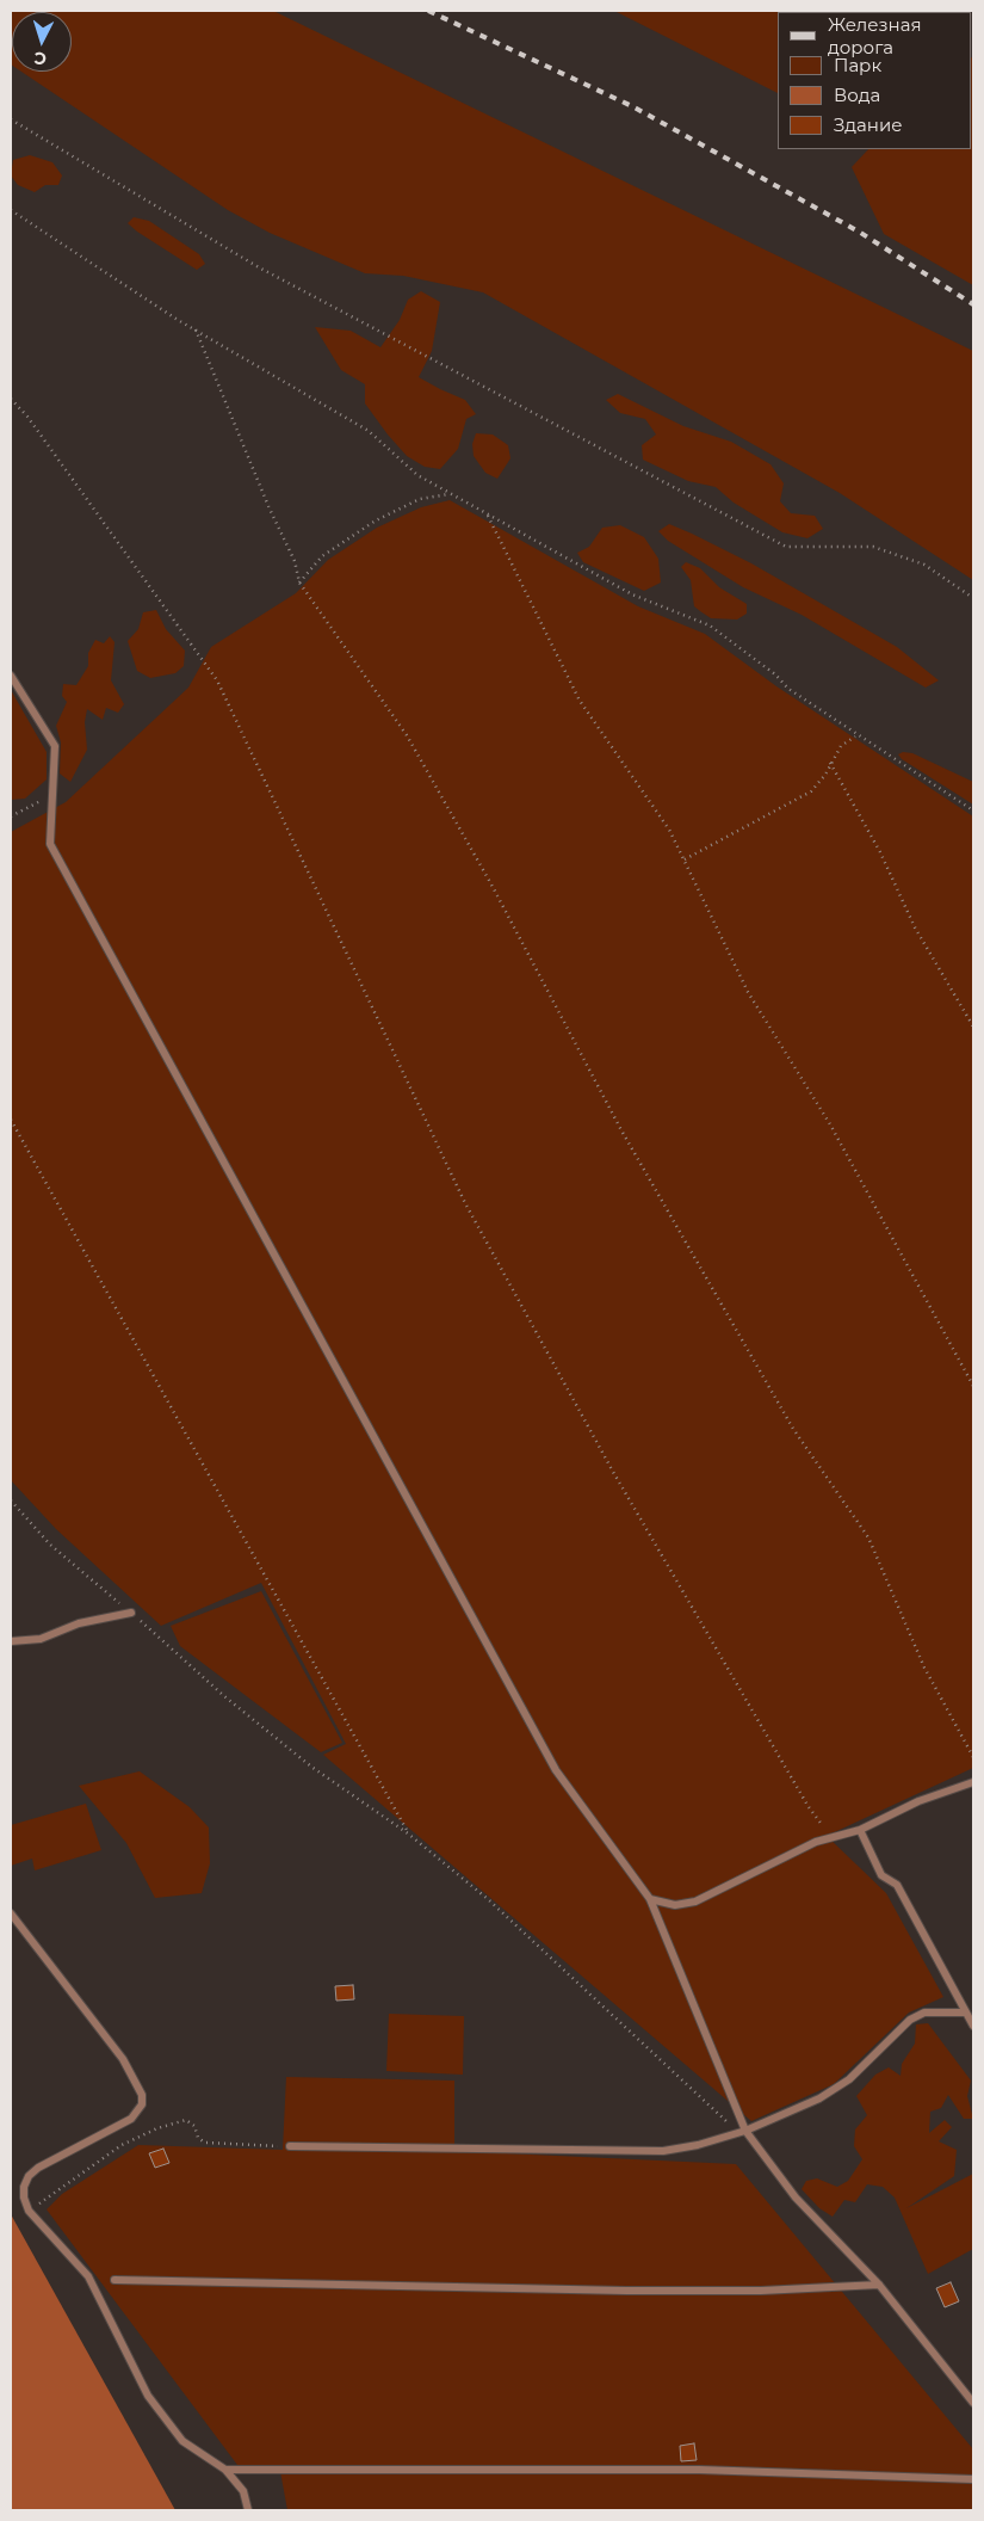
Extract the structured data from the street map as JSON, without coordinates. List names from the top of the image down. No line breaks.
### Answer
{"legend":["Железная дорога","Парк","Вода","Здание"],"north":"bottom"}
